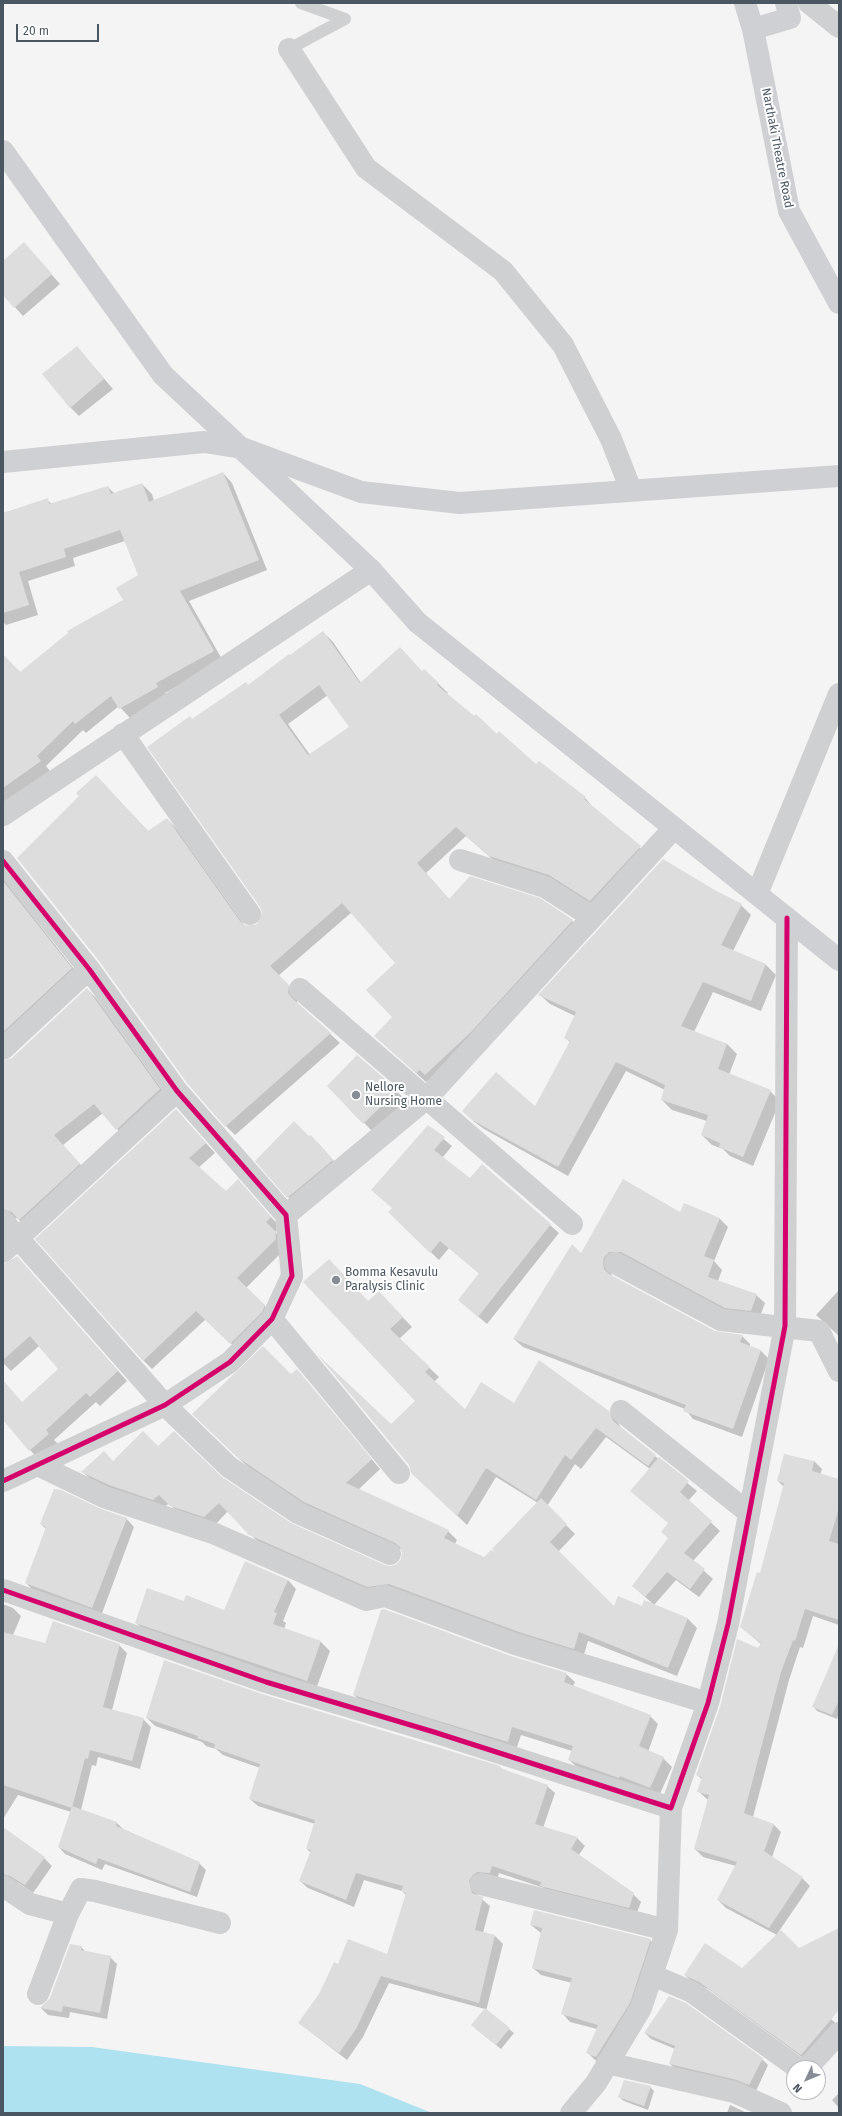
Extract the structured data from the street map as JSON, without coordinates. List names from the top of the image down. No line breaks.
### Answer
{"streets":{"street":["Narthaki Theatre Road"]},"places":["Nellore Nursing Home","Bomma Kesavulu Paralysis Clinic"],"scale_bar":"20 m","north":"bottom left"}
